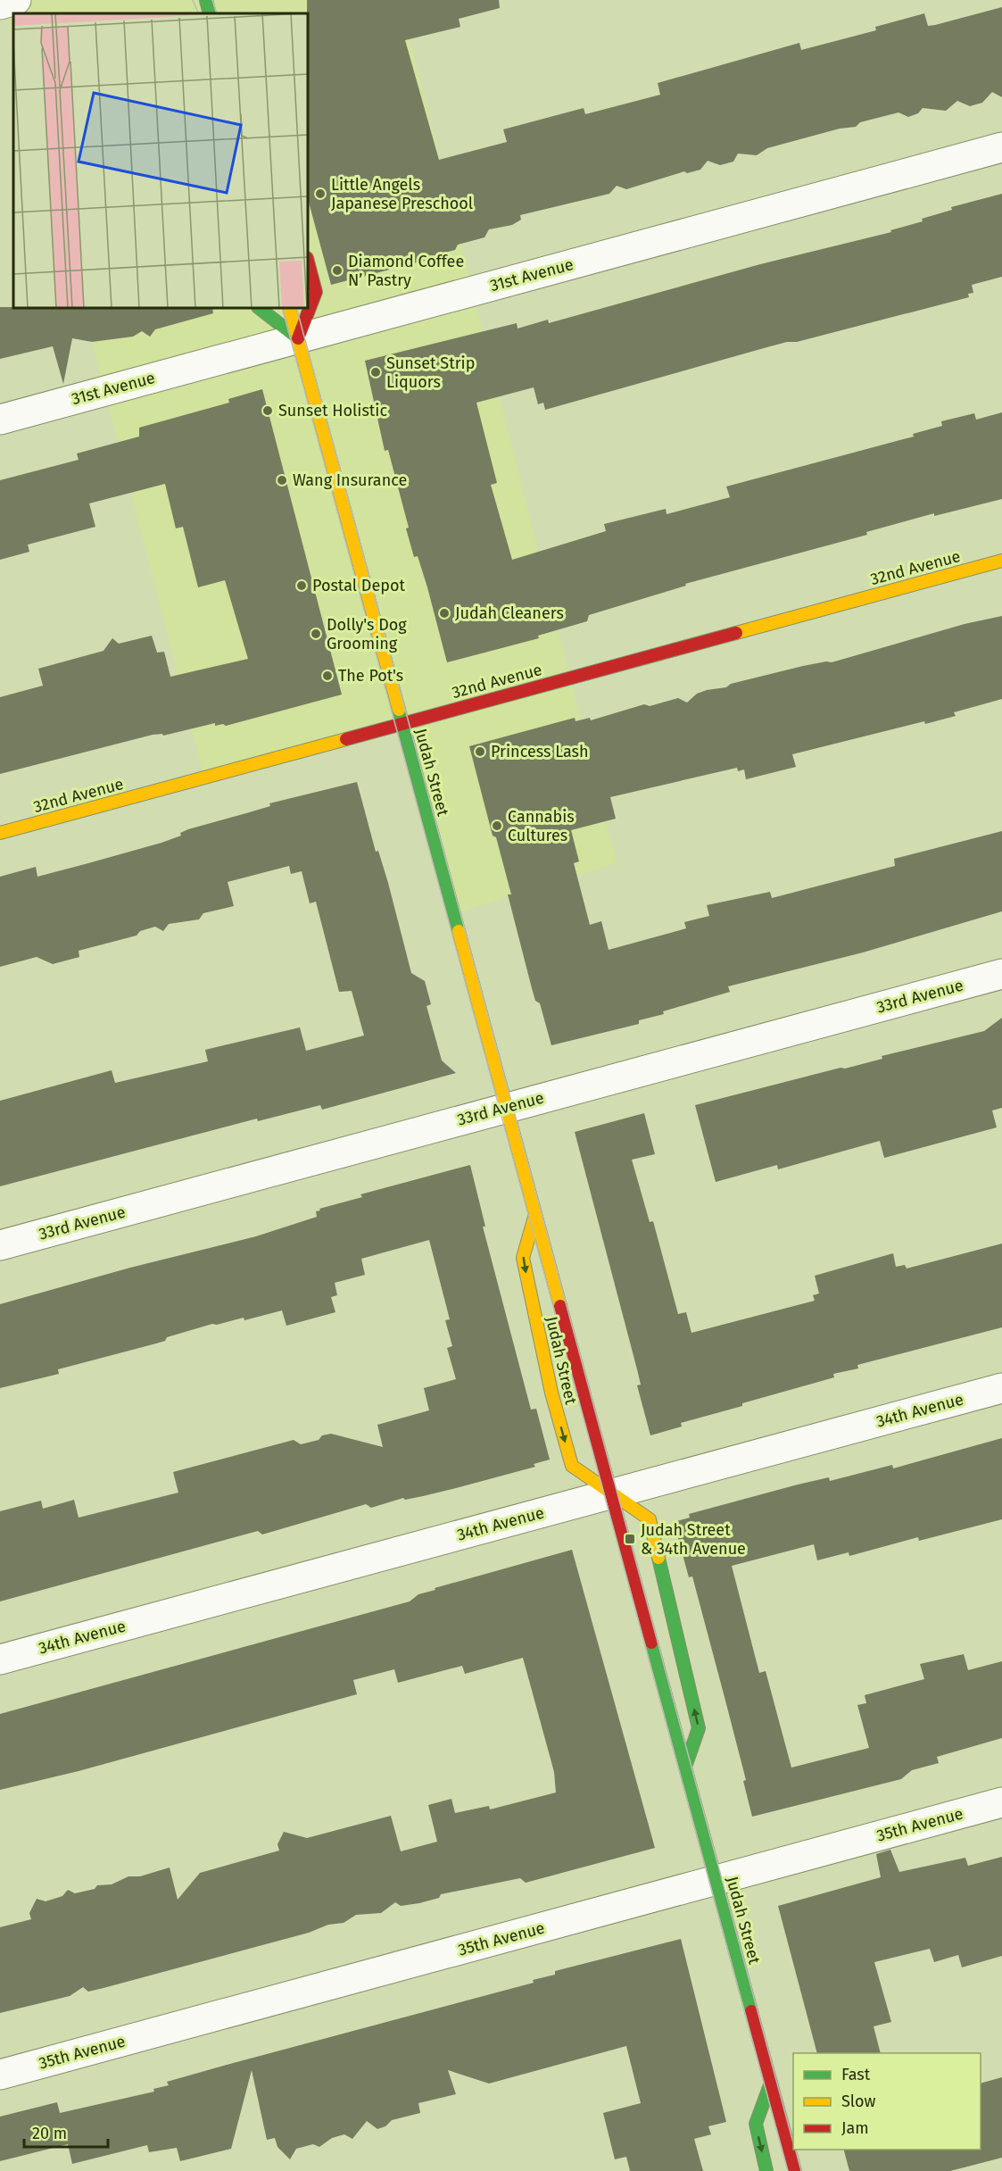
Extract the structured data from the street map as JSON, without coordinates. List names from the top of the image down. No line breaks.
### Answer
{"streets":{"street":["31st Avenue","32nd Avenue","Judah Street","33rd Avenue","34th Avenue","35th Avenue"]},"crossings":[["31st Avenue","Judah Street"],["32nd Avenue","Judah Street"],["Judah Street","33rd Avenue"],["Judah Street","34th Avenue"],["Judah Street","35th Avenue"]],"places":{"other":["Little Angels Japanese Preschool","Diamond Coffee N’ Pastry","Sunset Strip Liquors","Sunset Holistic","Wang Insurance","Postal Depot","Judah Cleaners","Dolly's Dog Grooming","The Pot's","Princess Lash","Cannabis Cultures"],"transit":["Judah Street & 34th Avenue"]},"legend":["Fast","Slow","Jam"],"scale_bar":"20 m"}
